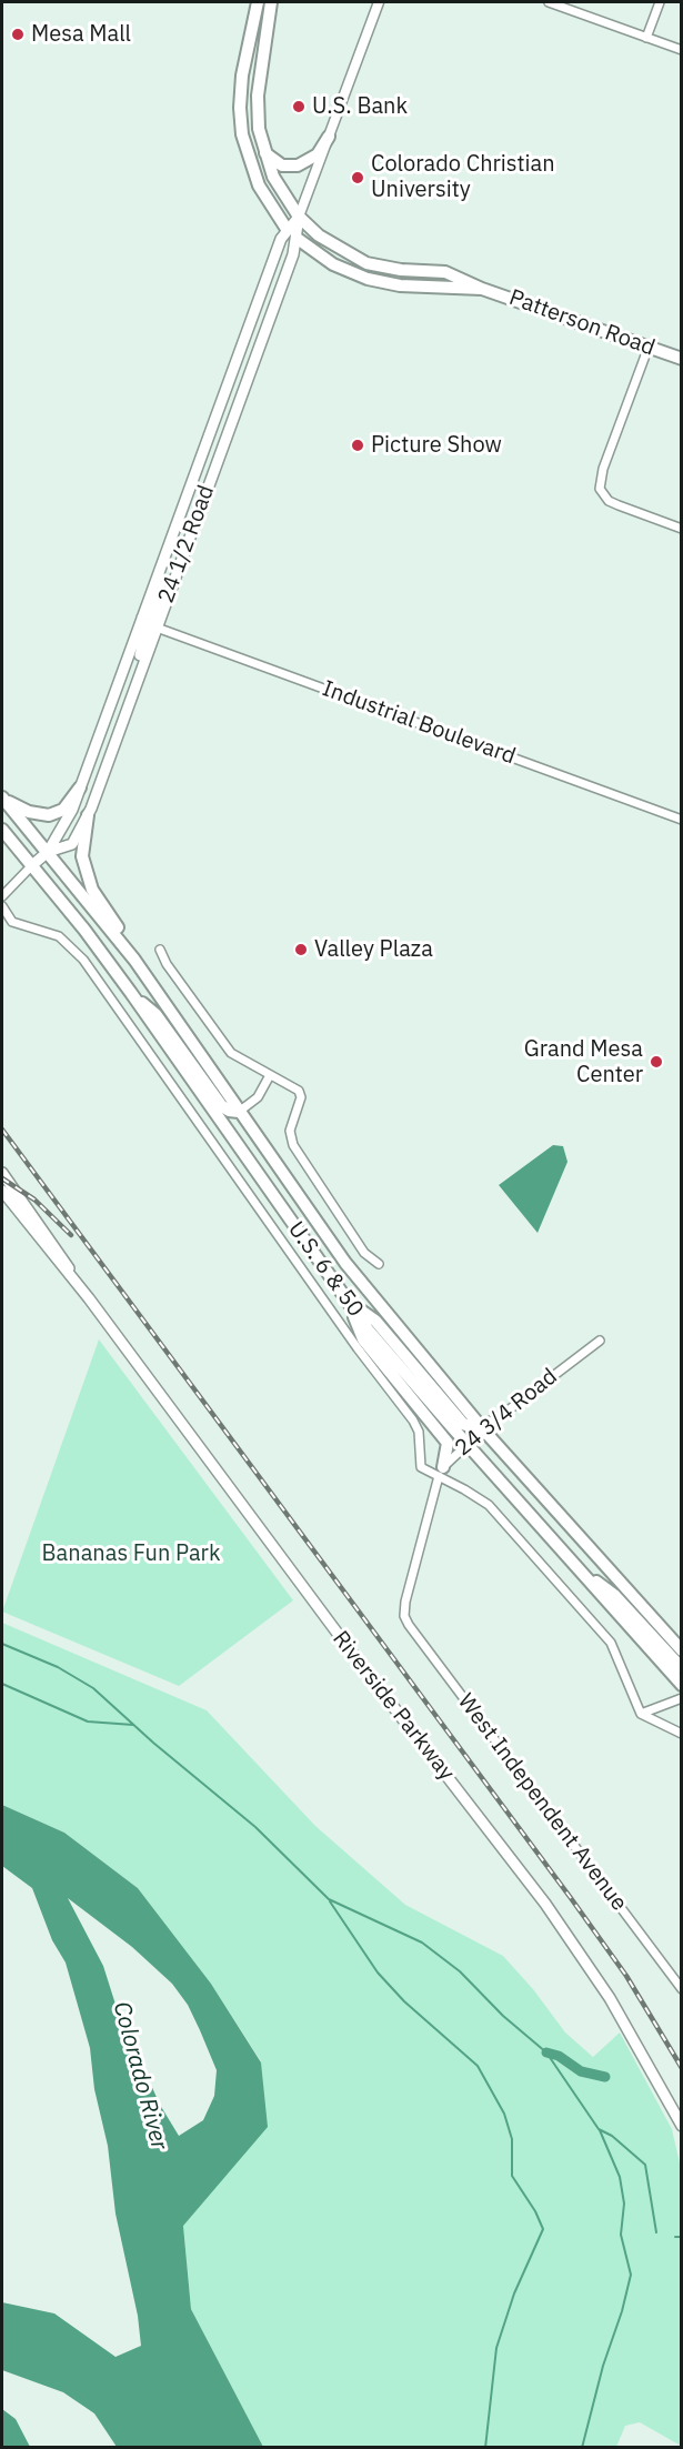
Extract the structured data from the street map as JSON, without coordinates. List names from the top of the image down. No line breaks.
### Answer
{"streets":{"main road":["Patterson Road","24 1/2 Road","U.S. 6 & 50","Riverside Parkway"],"street":["Industrial Boulevard","24 3/4 Road","West Independent Avenue"]},"crossings":[["Patterson Road","24 1/2 Road"],["24 1/2 Road","Industrial Boulevard"],["24 1/2 Road","U.S. 6 & 50"],["U.S. 6 & 50","24 3/4 Road"],["24 3/4 Road","West Independent Avenue"]],"water":["Colorado River"],"parks":["Bananas Fun Park"],"places":["Mesa Mall","U.S. Bank","Colorado Christian University","Picture Show","Valley Plaza","Grand Mesa Center"]}
